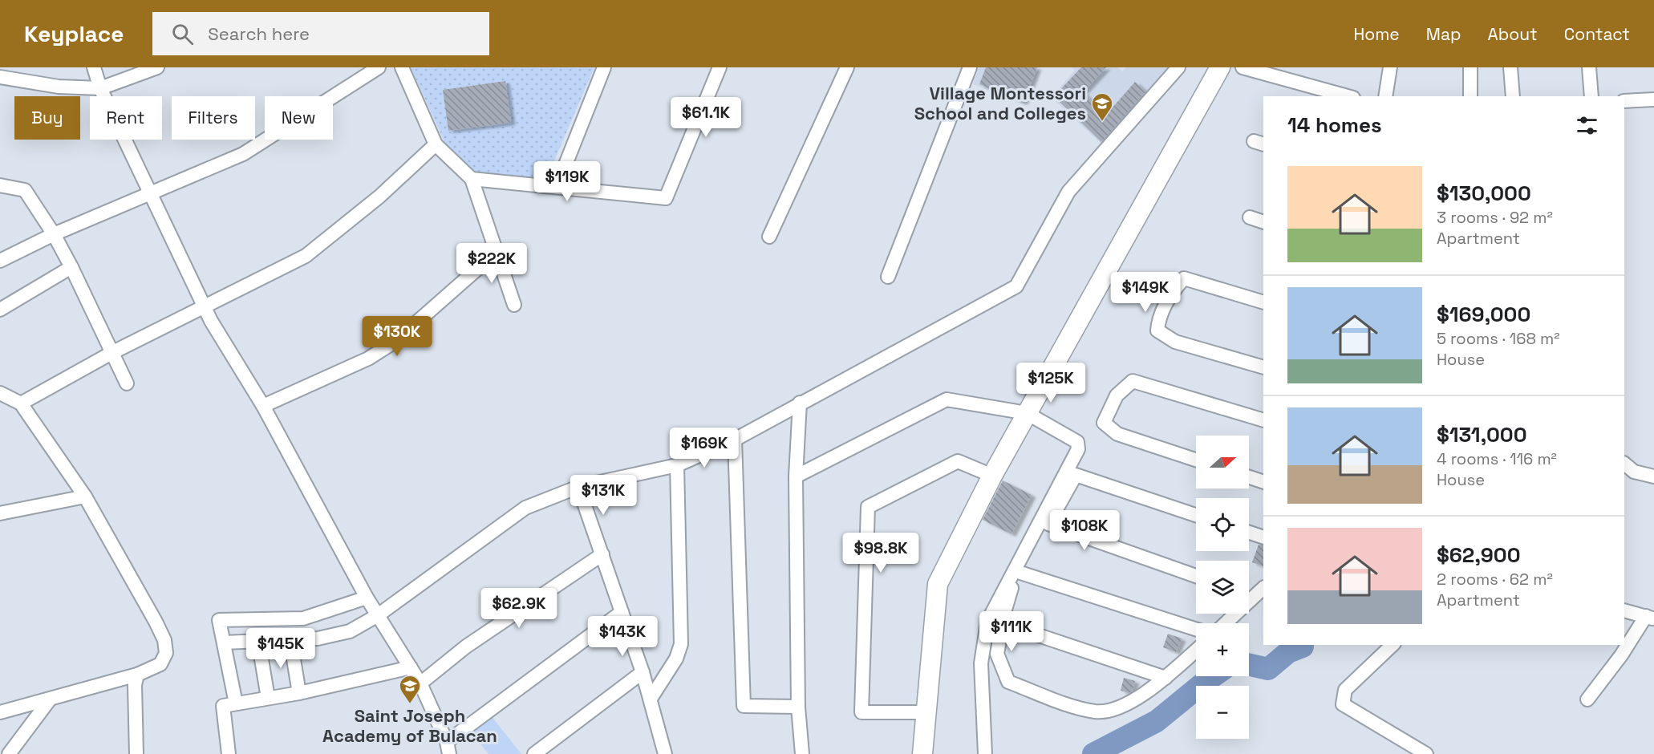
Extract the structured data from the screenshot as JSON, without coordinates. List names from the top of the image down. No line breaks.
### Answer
{"places":{"school or university":["Village Montessori School and Colleges","Saint Joseph Academy of Bulacan"]},"north":"right","page":{"header":"Keyplace","search":"Search here","nav":["Home","Map","About","Contact"],"chip":["Buy","Rent","Filters","New"],"heading":"14 homes","price":["$61.1K","$119K","$222K","$149K","$130K","$125K","$169K","$131K","$108K","$98.8K","$62.9K","$111K","$143K","$145K"],"list":[{"name":"$130,000","note":"3 rooms · 92 m² · Apartment"},{"name":"$169,000","note":"5 rooms · 168 m² · House"},{"name":"$131,000","note":"4 rooms · 116 m² · House"},{"name":"$62,900","note":"2 rooms · 62 m² · Apartment"}],"map_buttons":["+","−"]}}
